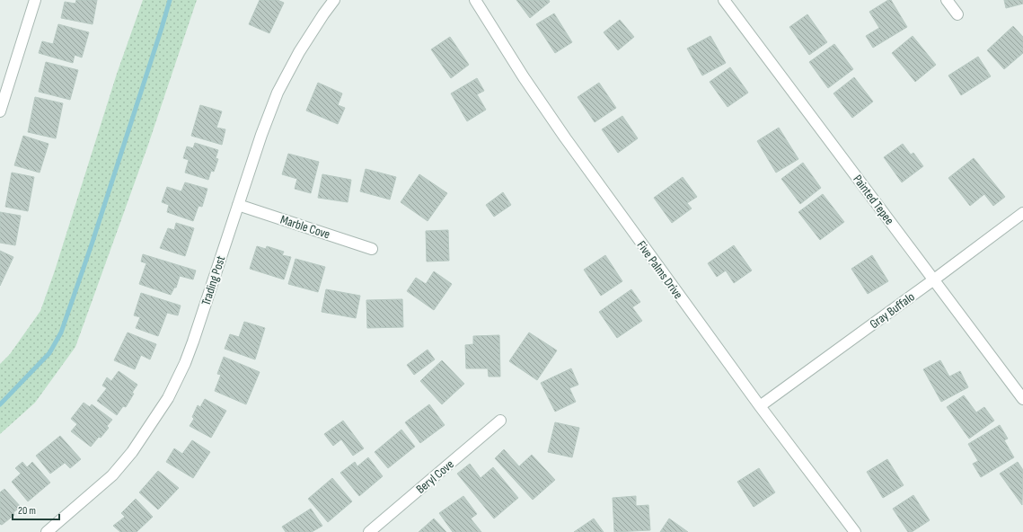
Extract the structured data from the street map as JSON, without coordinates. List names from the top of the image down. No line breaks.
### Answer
{"streets":{"street":["Painted Tepee","Marble Cove","Five Palms Drive","Trading Post","Gray Buffalo","Beryl Cove"]},"crossings":[["Painted Tepee","Gray Buffalo"],["Marble Cove","Trading Post"],["Five Palms Drive","Gray Buffalo"]],"scale_bar":"20 m"}
